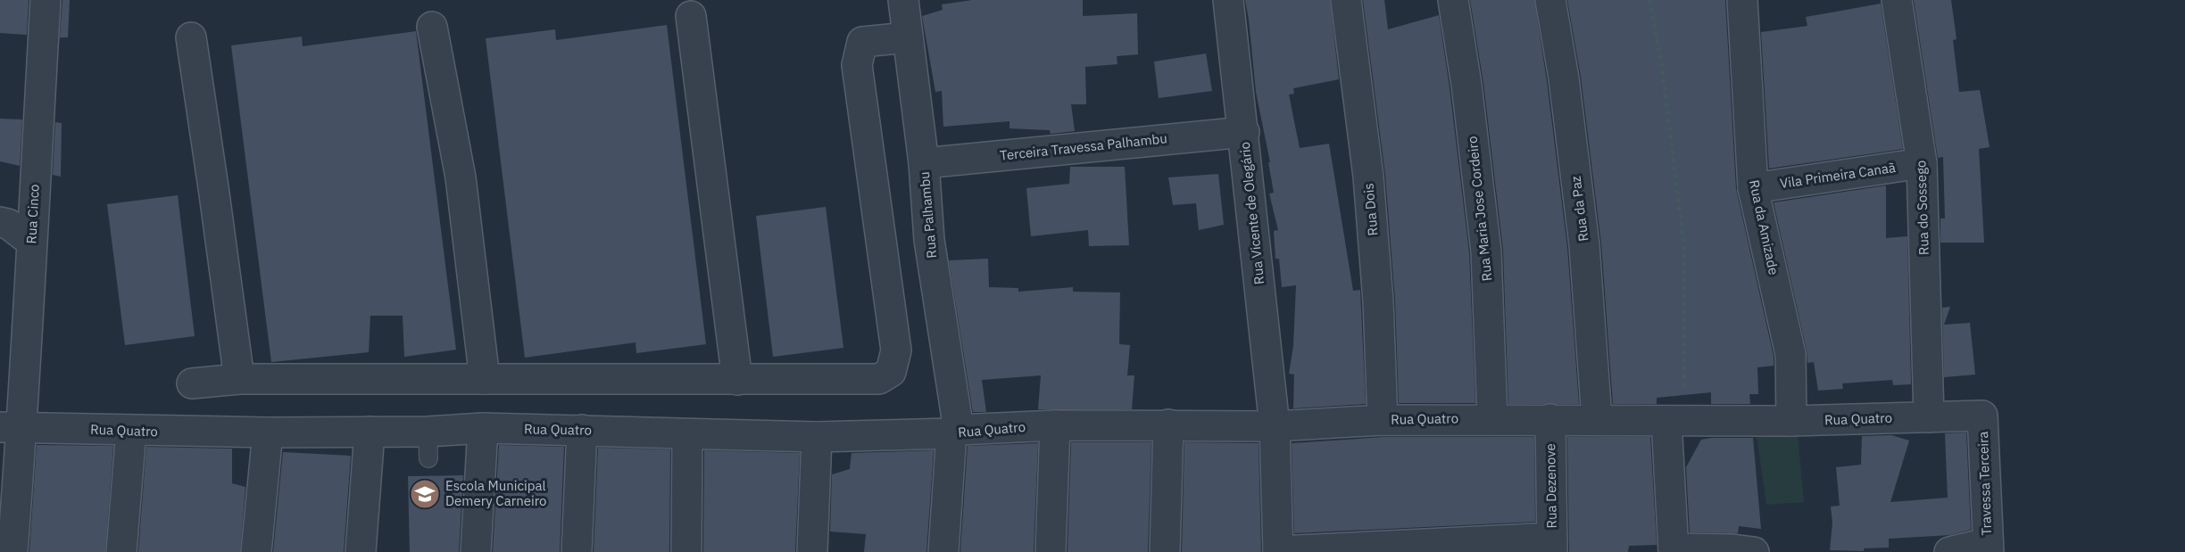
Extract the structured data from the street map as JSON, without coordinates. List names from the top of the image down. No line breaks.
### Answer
{"streets":{"street":["Terceira Travessa Palhambu","Vila Primeira Canaã","Rua do Sossego","Rua Maria Jose Cordeiro","Rua da Paz","Rua Dois","Rua Vicente de Olegário","Rua Cinco","Rua Palhambu","Rua da Amizade","Rua Quatro","Travessa Terceira","Rua Dezenove"]},"crossings":[["Terceira Travessa Palhambu","Rua Vicente de Olegário"],["Terceira Travessa Palhambu","Rua Palhambu"],["Vila Primeira Canaã","Rua do Sossego"],["Vila Primeira Canaã","Rua da Amizade"],["Rua do Sossego","Rua Quatro"],["Rua Maria Jose Cordeiro","Rua Quatro"],["Rua da Paz","Rua Quatro"],["Rua Dois","Rua Quatro"],["Rua Vicente de Olegário","Rua Quatro"],["Rua Cinco","Rua Quatro"],["Rua Palhambu","Rua Quatro"],["Rua da Amizade","Rua Quatro"],["Rua Quatro","Travessa Terceira"],["Rua Quatro","Rua Dezenove"]],"places":{"school or university":["Escola Municipal Demery Carneiro"]}}
